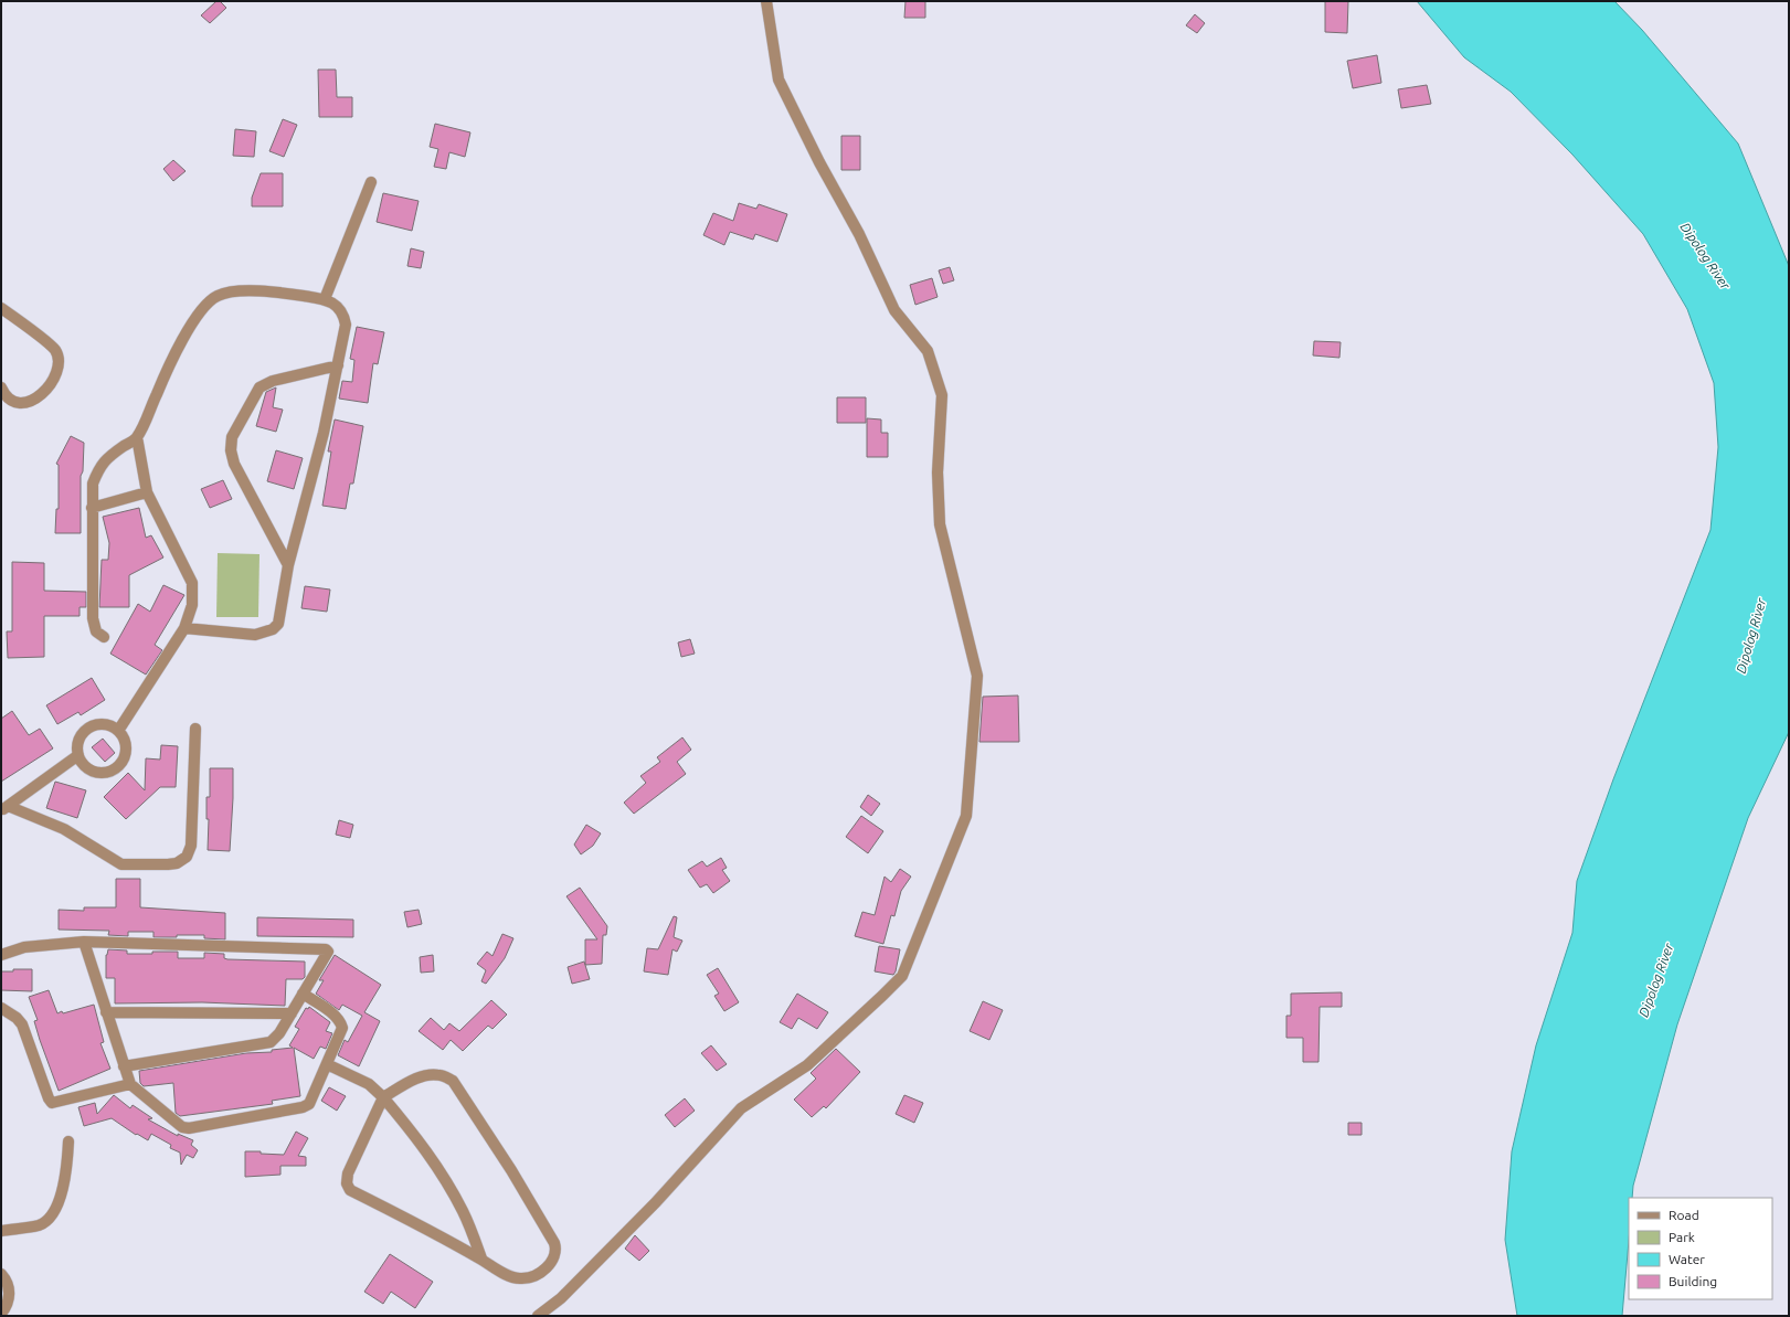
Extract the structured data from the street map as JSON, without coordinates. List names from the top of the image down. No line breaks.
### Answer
{"water":["Dipolog River"],"legend":["Road","Park","Water","Building"]}
